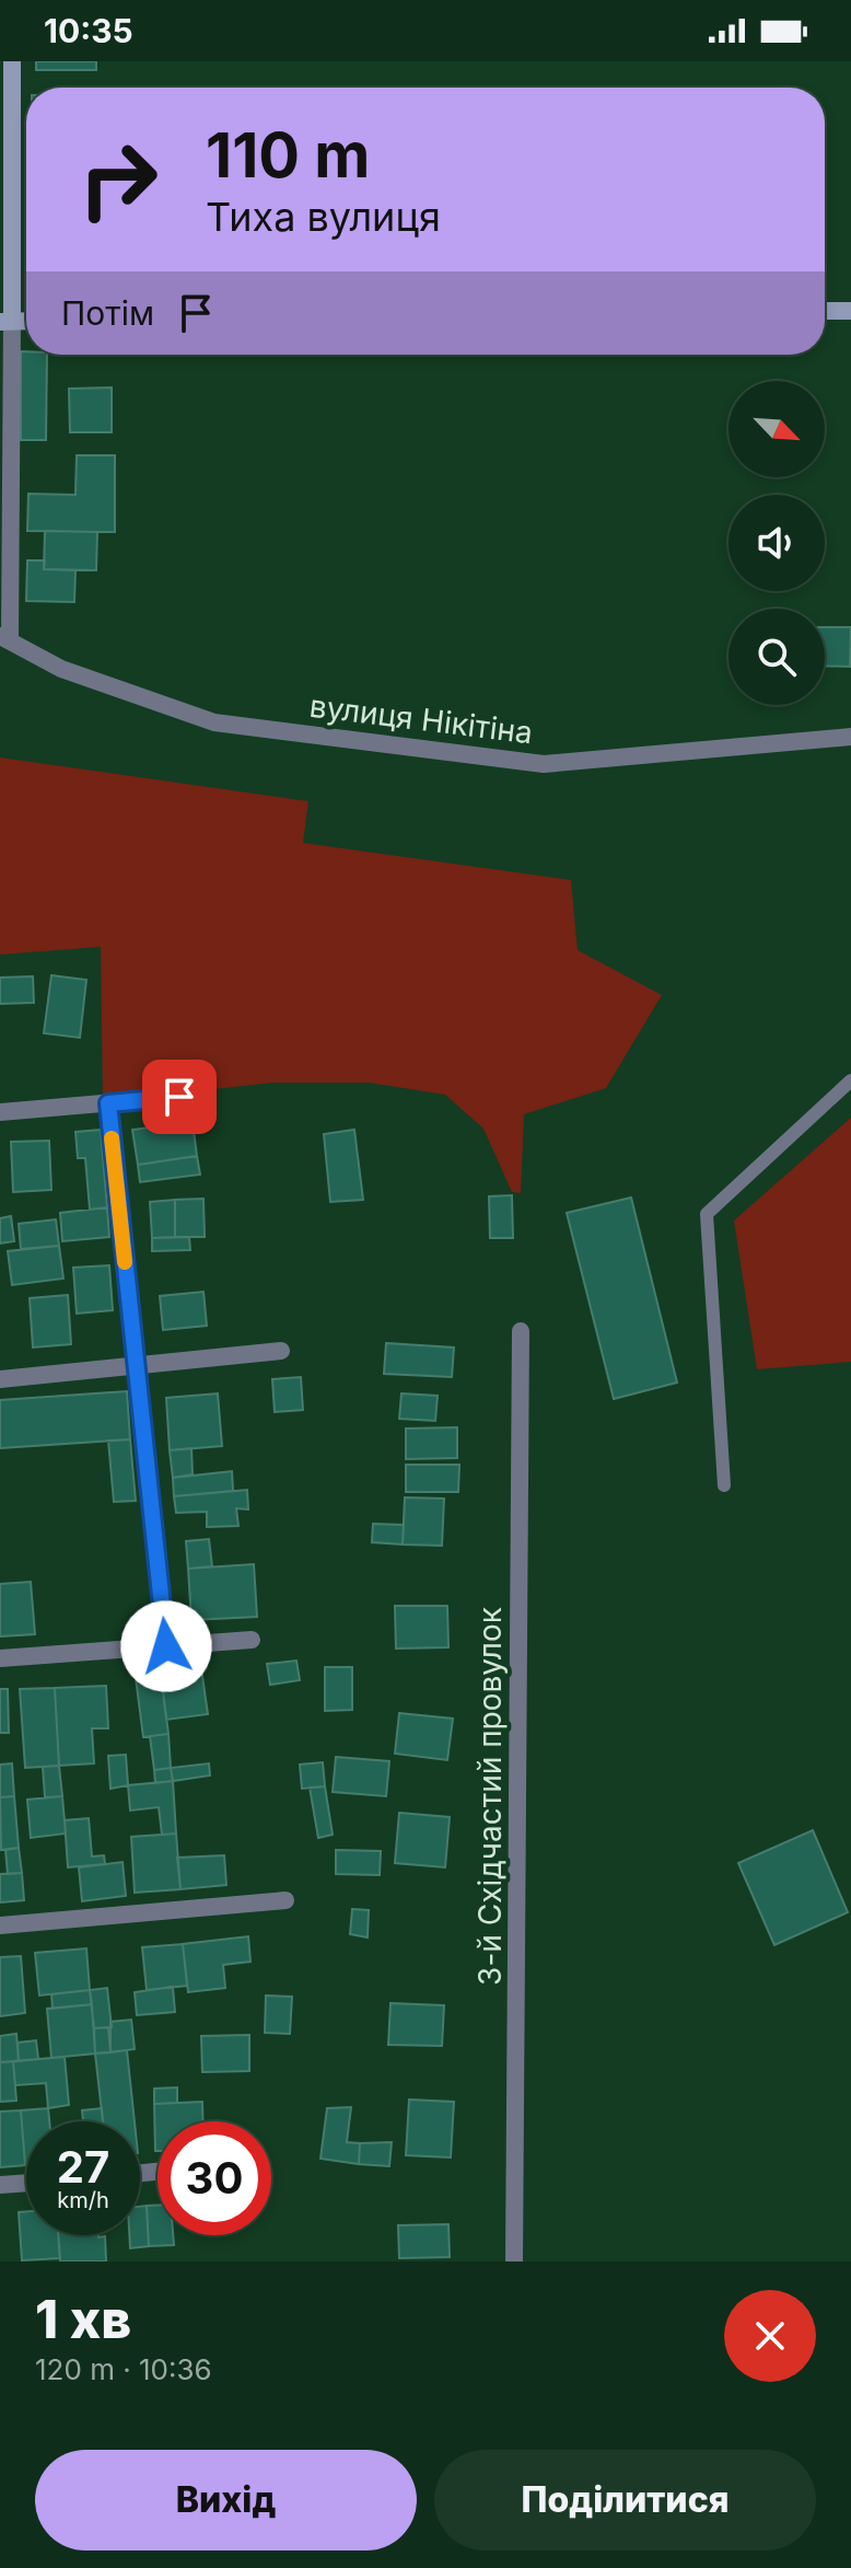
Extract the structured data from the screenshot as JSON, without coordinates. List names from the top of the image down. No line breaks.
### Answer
{"streets":{"street":["вулиця Нікітіна","3-й Східчастий провулок"]},"north":"bottom right","page":{"status":"10:35","turn":["110 m","Тиха вулиця"],"then":"Потім","speed":"27 km/h","limit":"30","heading":["1 хв","120 m · 10:36"],"buttons":["Вихід","Поділитися"]}}
